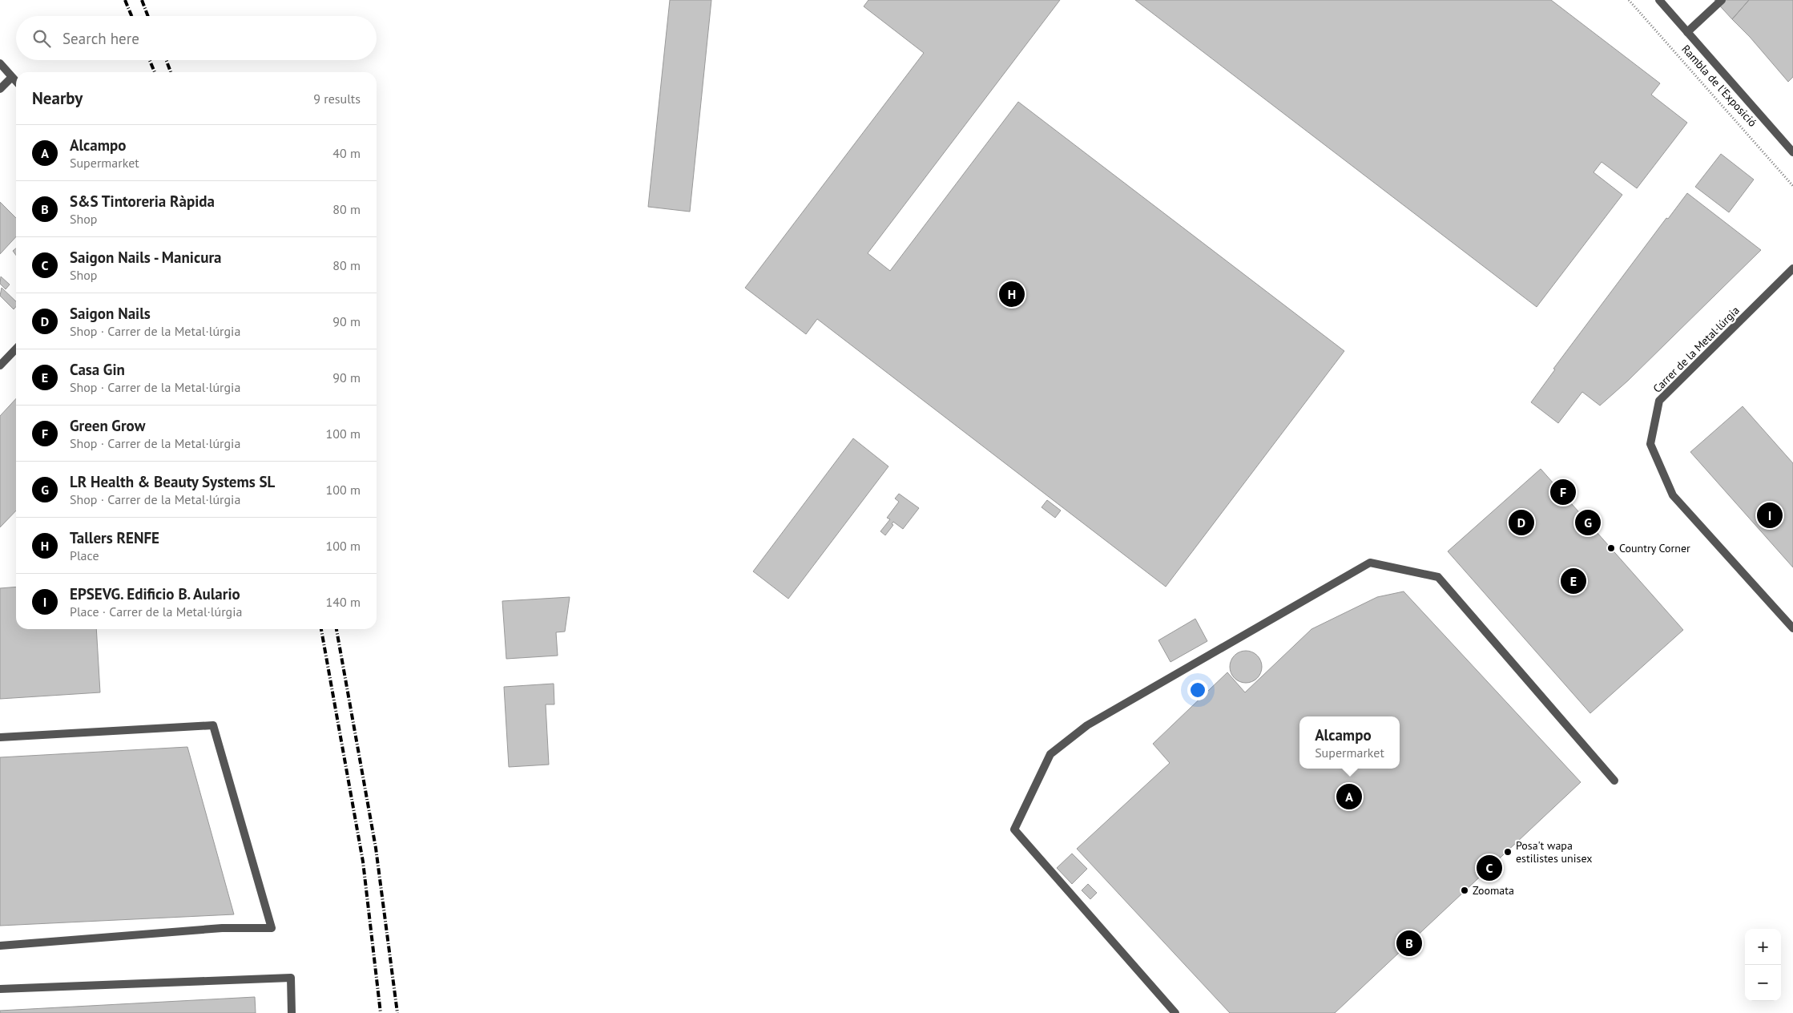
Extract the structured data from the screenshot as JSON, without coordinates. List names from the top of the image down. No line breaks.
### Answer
{"streets":{"street":["Rambla de l'Exposició","Carrer de la Metal·lúrgia"]},"places":["Country Corner","Posa't wapa estilistes unisex","Zoomata"],"page":{"search":"Search here","heading":["Nearby","9 results"],"list":[{"mark":"A","name":"Alcampo","note":"Supermarket","value":"40 m"},{"mark":"B","name":"S&S Tintoreria Ràpida","note":"Shop","value":"80 m"},{"mark":"C","name":"Saigon Nails - Manicura","note":"Shop","value":"80 m"},{"mark":"D","name":"Saigon Nails","note":"Shop · Carrer de la Metal·lúrgia","value":"90 m"},{"mark":"E","name":"Casa Gin","note":"Shop · Carrer de la Metal·lúrgia","value":"90 m"},{"mark":"F","name":"Green Grow","note":"Shop · Carrer de la Metal·lúrgia","value":"100 m"},{"mark":"G","name":"LR Health & Beauty Systems SL","note":"Shop · Carrer de la Metal·lúrgia","value":"100 m"},{"mark":"H","name":"Tallers RENFE","note":"Place","value":"100 m"},{"mark":"I","name":"EPSEVG. Edificio B. Aulario","note":"Place · Carrer de la Metal·lúrgia","value":"140 m"}],"pins":["H","F","I","D","G","E","A","C","B"],"popup":["Alcampo","Supermarket"],"map_buttons":["+","−"]}}
